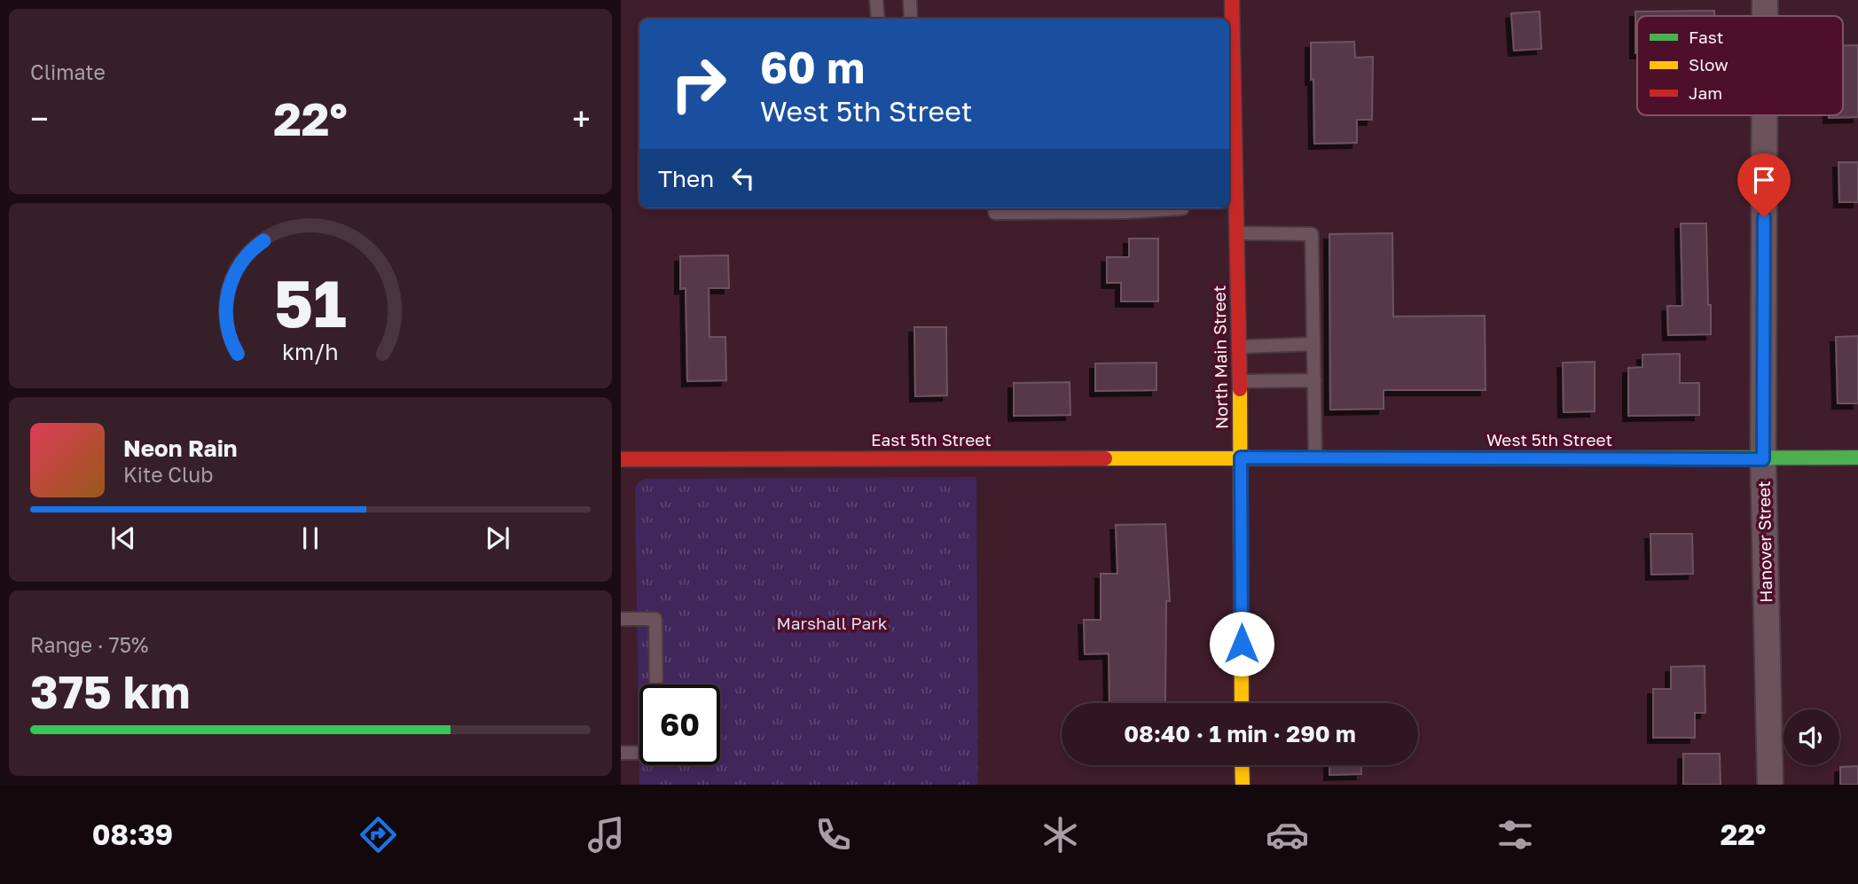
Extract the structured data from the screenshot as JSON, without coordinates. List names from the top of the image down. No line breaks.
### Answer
{"streets":{"street":["North Main Street","East 5th Street","West 5th Street","Hanover Street"]},"crossings":[["North Main Street","East 5th Street"],["North Main Street","West 5th Street"],["East 5th Street","West 5th Street"],["West 5th Street","Hanover Street"]],"parks":["Marshall Park"],"legend":["Fast","Slow","Jam"],"page":{"tile":["Climate",["Range · 75%","375 km"]],"turn":["60 m","West 5th Street"],"heat":["−","22°","+"],"then":"Then","song":["Neon Rain","Kite Club"],"limit":"60","trip":"08:40 · 1 min · 290 m","tabs":["08:39","22°"],"gauge":["51","km/h"]}}
